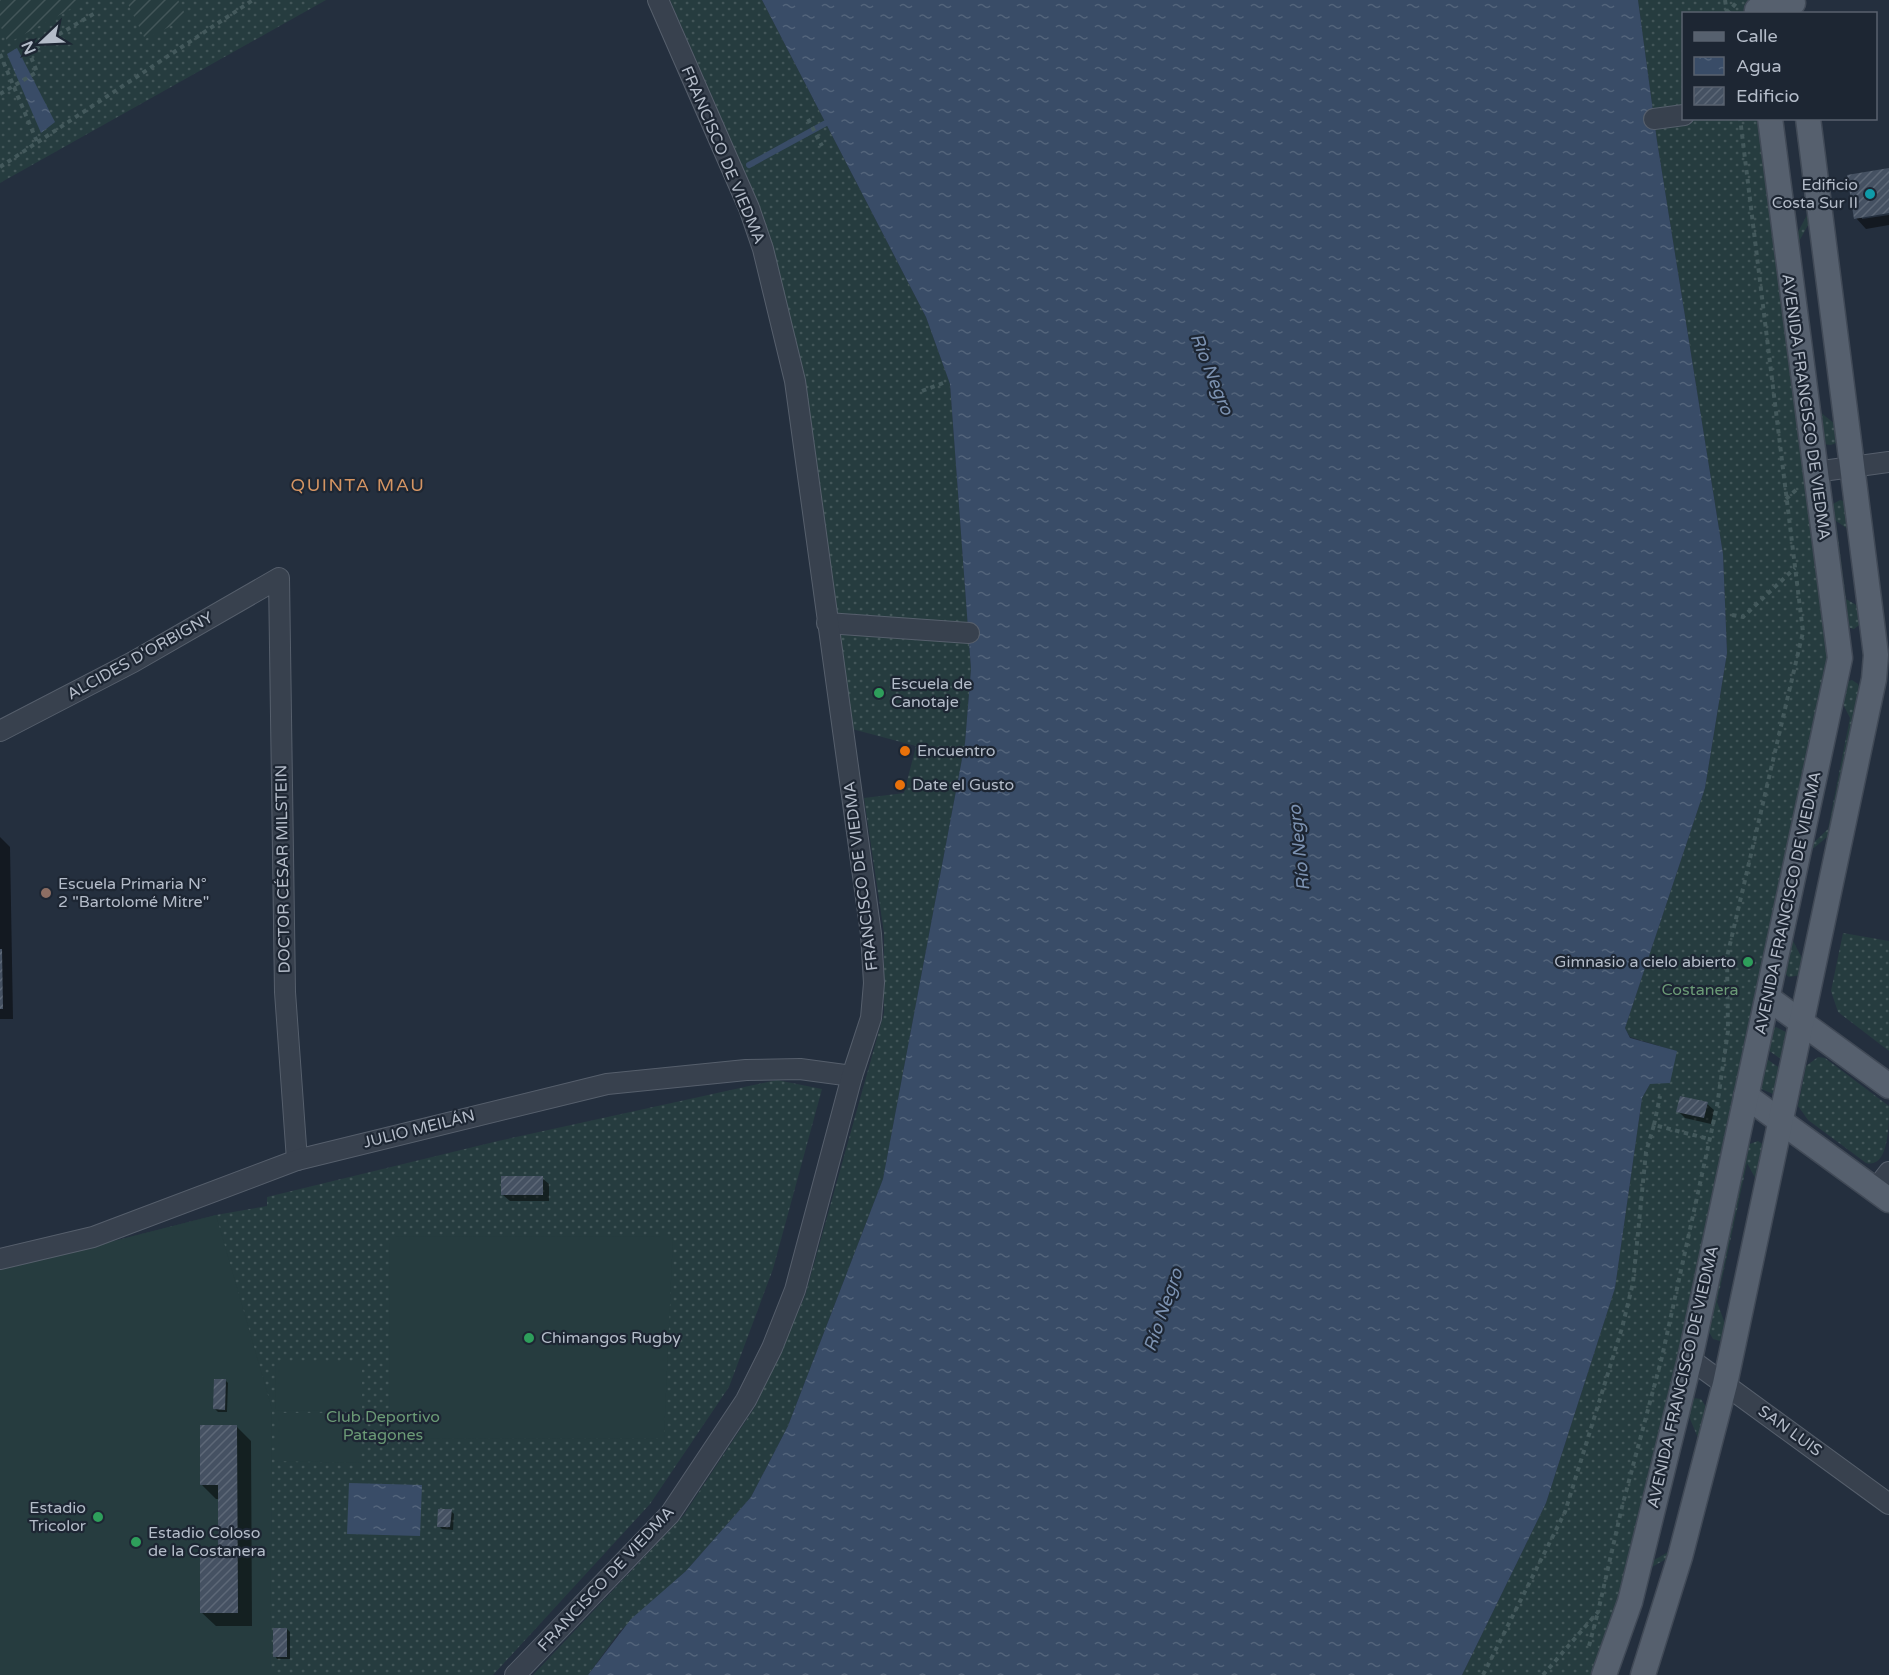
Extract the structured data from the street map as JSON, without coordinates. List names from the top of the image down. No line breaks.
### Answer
{"streets":{"main road":["AVENIDA FRANCISCO DE VIEDMA"],"street":["FRANCISCO DE VIEDMA","ALCIDES D'ORBIGNY","DOCTOR CÉSAR MILSTEIN","JULIO MEILÁN","SAN LUIS"]},"crossings":[["FRANCISCO DE VIEDMA","JULIO MEILÁN"],["AVENIDA FRANCISCO DE VIEDMA","SAN LUIS"],["ALCIDES D'ORBIGNY","DOCTOR CÉSAR MILSTEIN"],["DOCTOR CÉSAR MILSTEIN","JULIO MEILÁN"]],"districts":["QUINTA MAU"],"water":["Río Negro"],"parks":["Costanera","Club Deportivo Patagones"],"places":["Edificio Costa Sur II","Escuela de Canotaje","Encuentro","Date el Gusto","Escuela Primaria N° 2 \"Bartolomé Mitre\"","Gimnasio a cielo abierto","Chimangos Rugby","Estadio Tricolor","Estadio Coloso de la Costanera"],"legend":["Calle","Agua","Edificio"],"north":"bottom left"}
